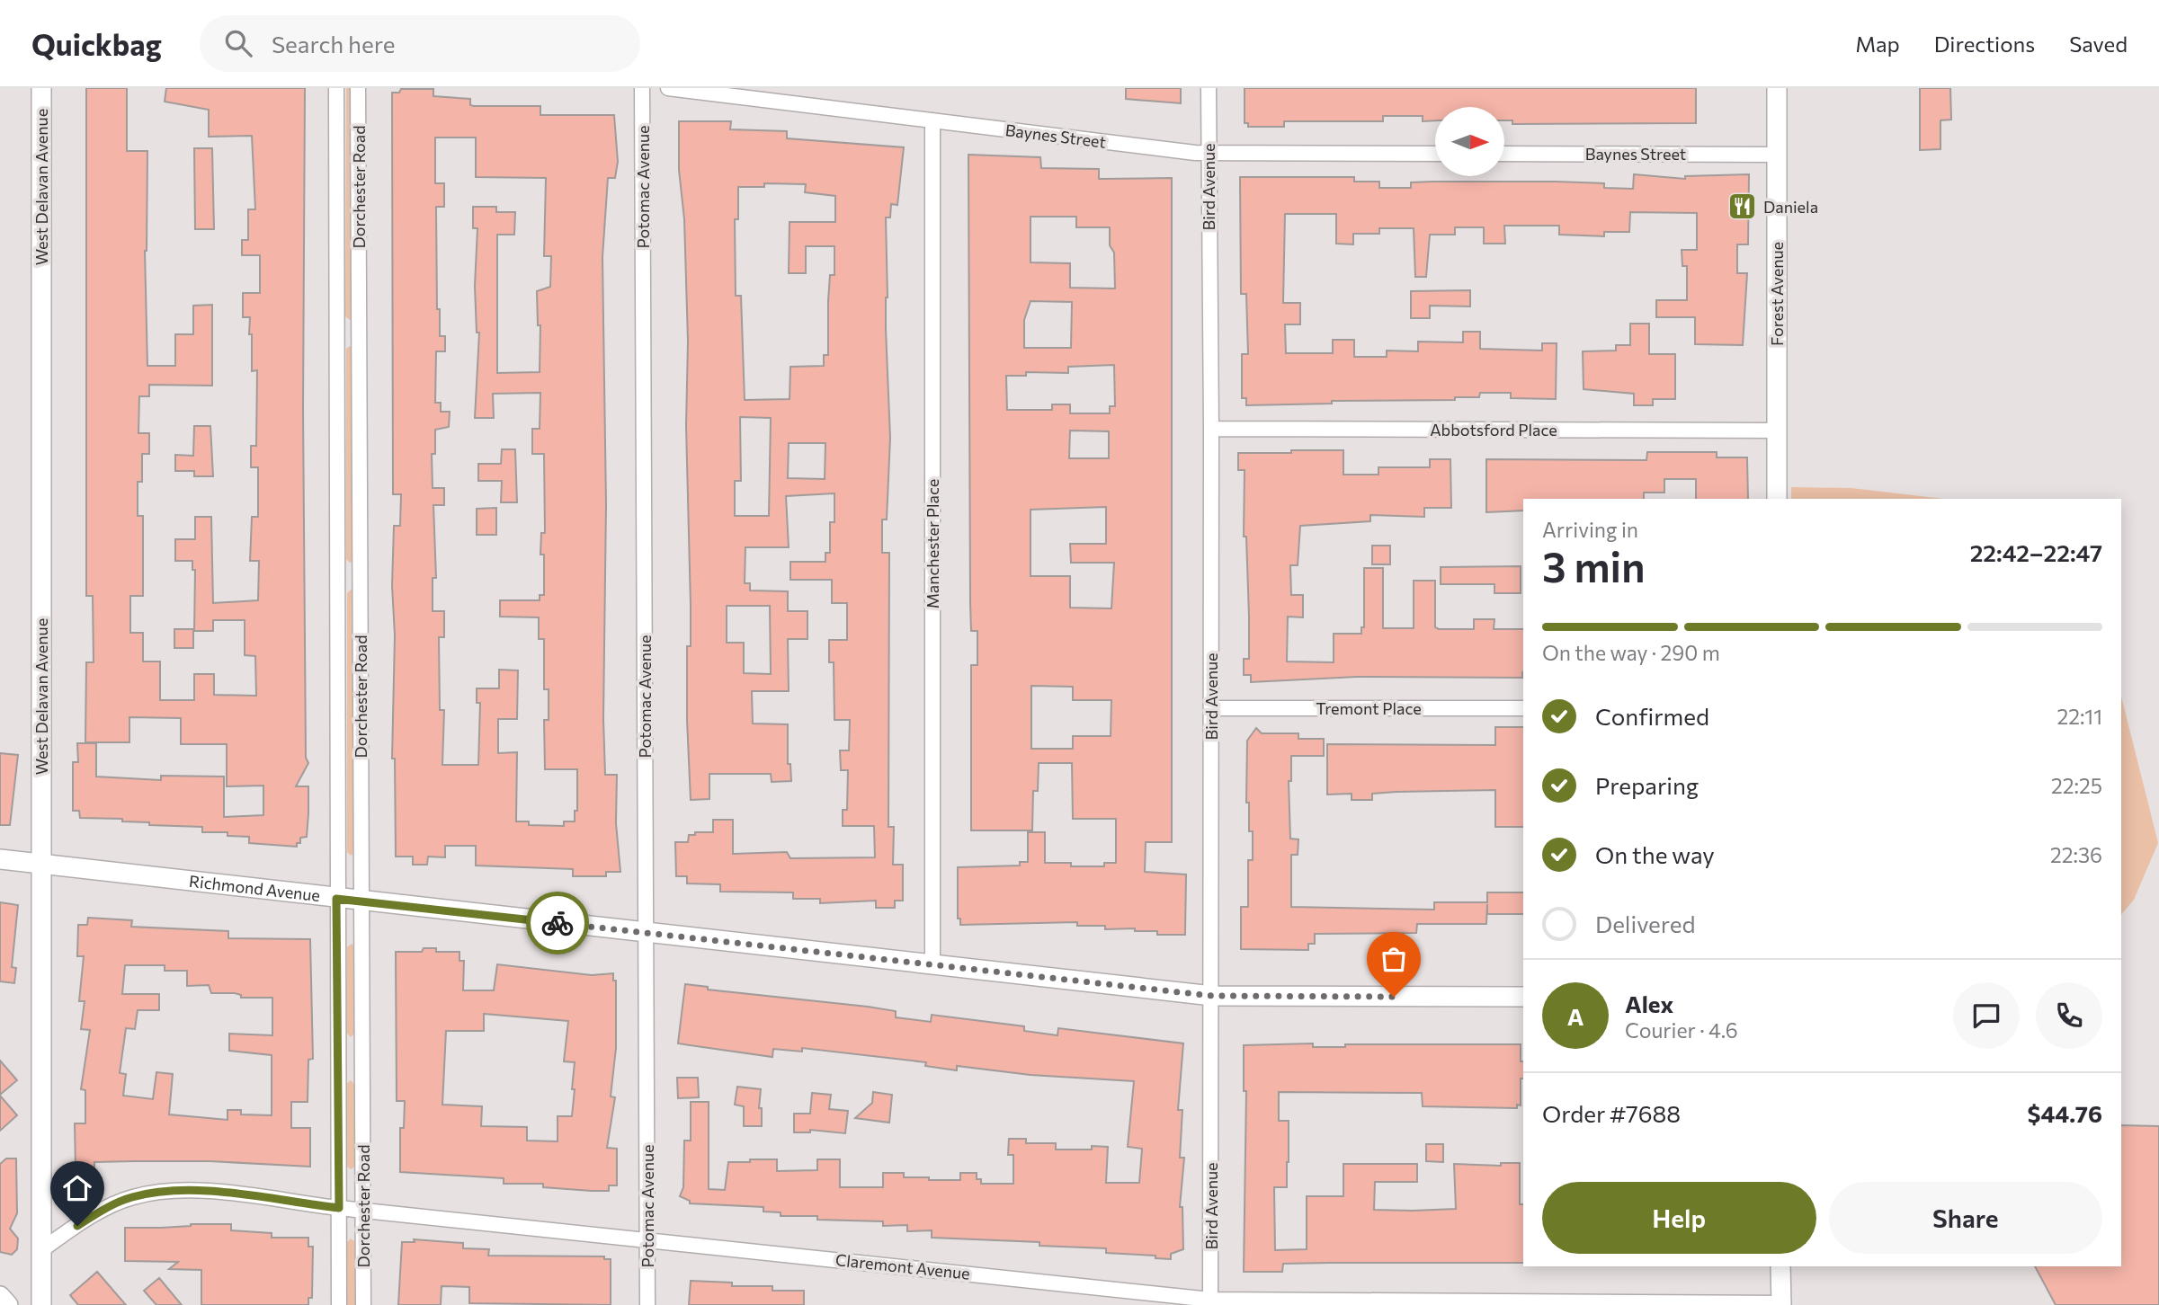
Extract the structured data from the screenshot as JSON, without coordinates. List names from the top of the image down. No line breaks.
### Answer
{"streets":{"street":["Baynes Street","West Delavan Avenue","Dorchester Road","Potomac Avenue","Bird Avenue","Forest Avenue","Abbotsford Place","Manchester Place","Tremont Place","Richmond Avenue","Claremont Avenue"]},"crossings":[["Baynes Street","Bird Avenue"],["Baynes Street","Forest Avenue"],["Baynes Street","Manchester Place"],["West Delavan Avenue","Richmond Avenue"],["West Delavan Avenue","Claremont Avenue"],["Dorchester Road","Richmond Avenue"],["Dorchester Road","Claremont Avenue"],["Potomac Avenue","Richmond Avenue"],["Potomac Avenue","Claremont Avenue"],["Bird Avenue","Abbotsford Place"],["Bird Avenue","Tremont Place"],["Bird Avenue","Richmond Avenue"],["Bird Avenue","Claremont Avenue"],["Forest Avenue","Abbotsford Place"],["Manchester Place","Richmond Avenue"]],"places":{"restaurant":["Daniela"]},"north":"right","page":{"header":"Quickbag","search":"Search here","nav":["Map","Directions","Saved"],"heading":["3 min","Arriving in","22:42–22:47"],"panel":["Alex","Courier · 4.6","Order #7688","$44.76"],"bar":"On the way · 290 m","list":[["Confirmed","22:11"],["Preparing","22:25"],["On the way","22:36"],"Delivered"],"round":"A","buttons":["Help","Share"]}}
